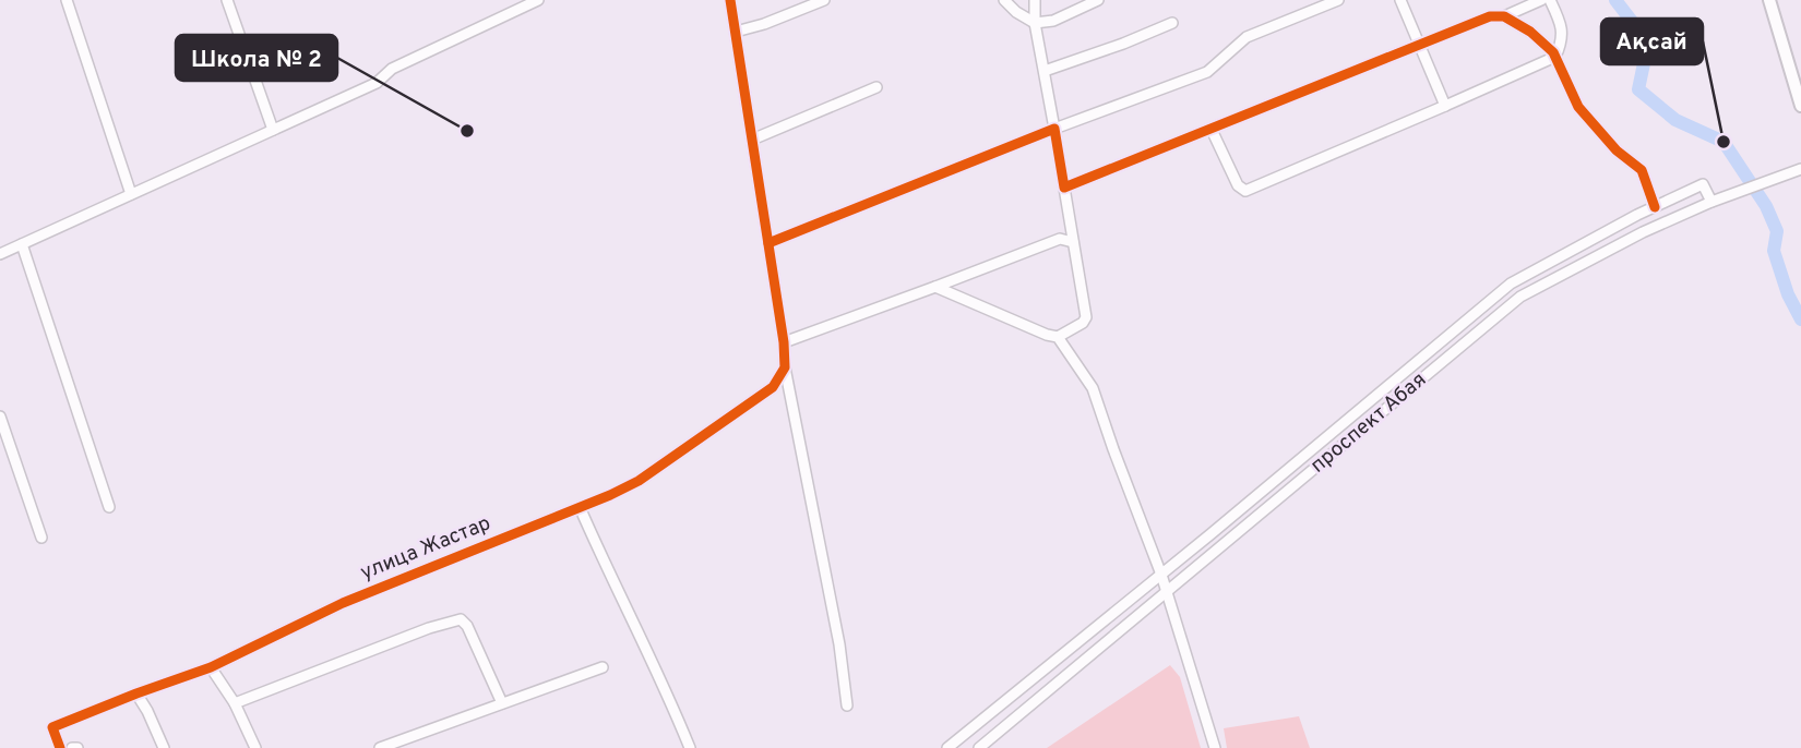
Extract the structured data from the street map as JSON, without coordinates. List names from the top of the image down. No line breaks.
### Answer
{"streets":{"street":["проспект Абая","улица Жастар"]},"places":["Школа № 2","Ақсай"]}
